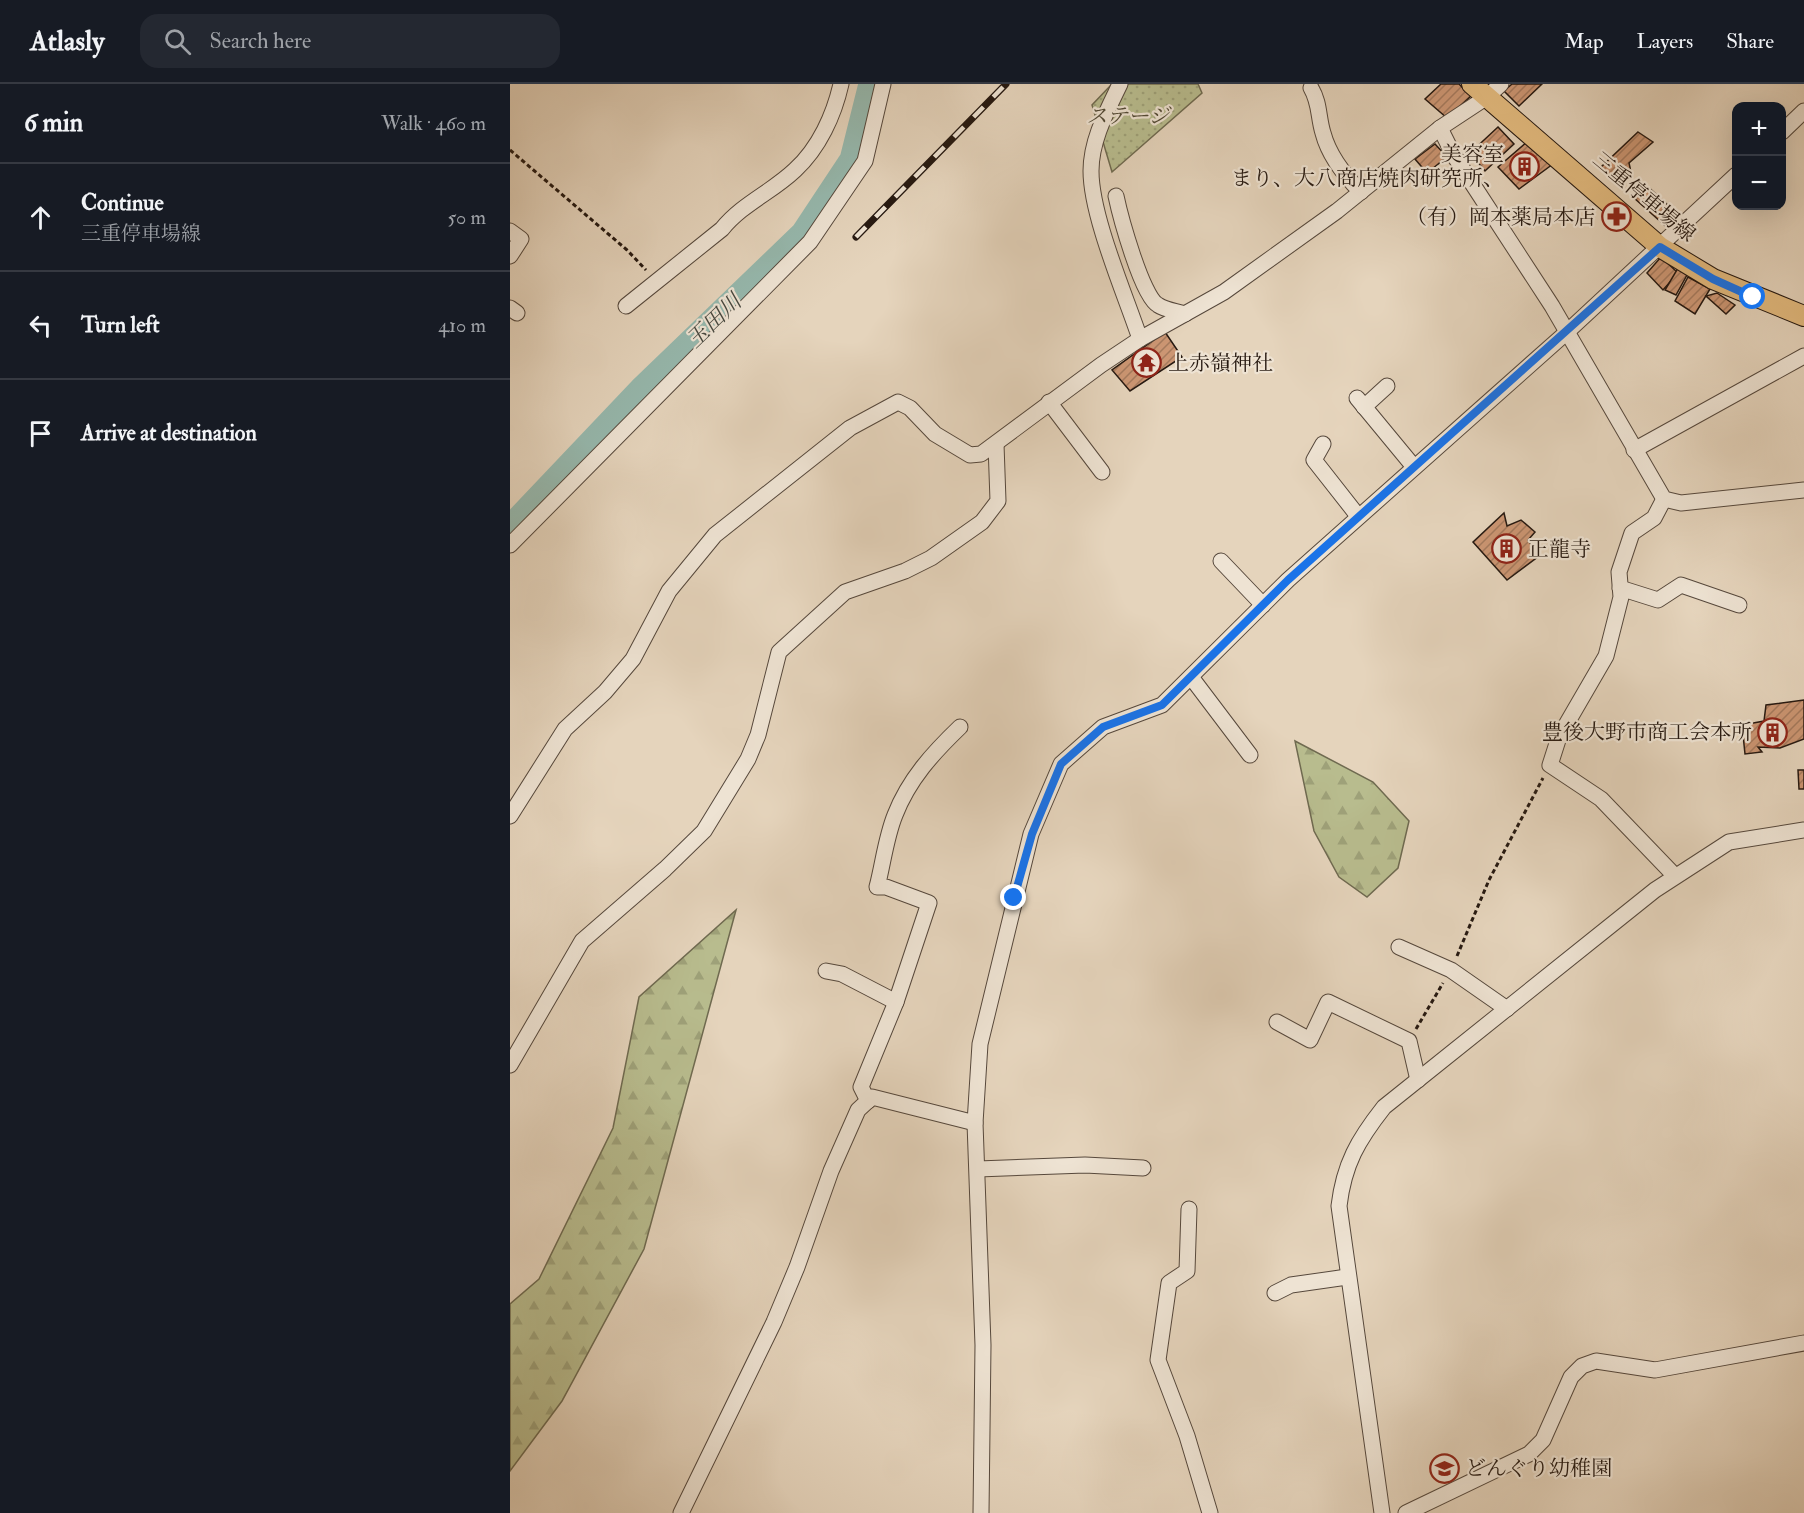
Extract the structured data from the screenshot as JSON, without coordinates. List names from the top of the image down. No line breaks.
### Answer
{"streets":{"main road":["三重停車場線"]},"water":["玉田川"],"parks":["ステージ"],"places":{"building":["美容室 まり、大八商店焼肉研究所、","正龍寺","豊後大野市商工会本所"],"pharmacy":["（有）岡本薬局本店"],"temple":["上赤嶺神社"],"school or university":["どんぐり幼稚園"]},"page":{"header":"Atlasly","search":"Search here","nav":["Map","Layers","Share"],"heading":["6 min","Walk · 460 m"],"map_buttons":["+","−"],"list":[["Continue","三重停車場線","50 m"],["Turn left","410 m"],"Arrive at destination"]}}
